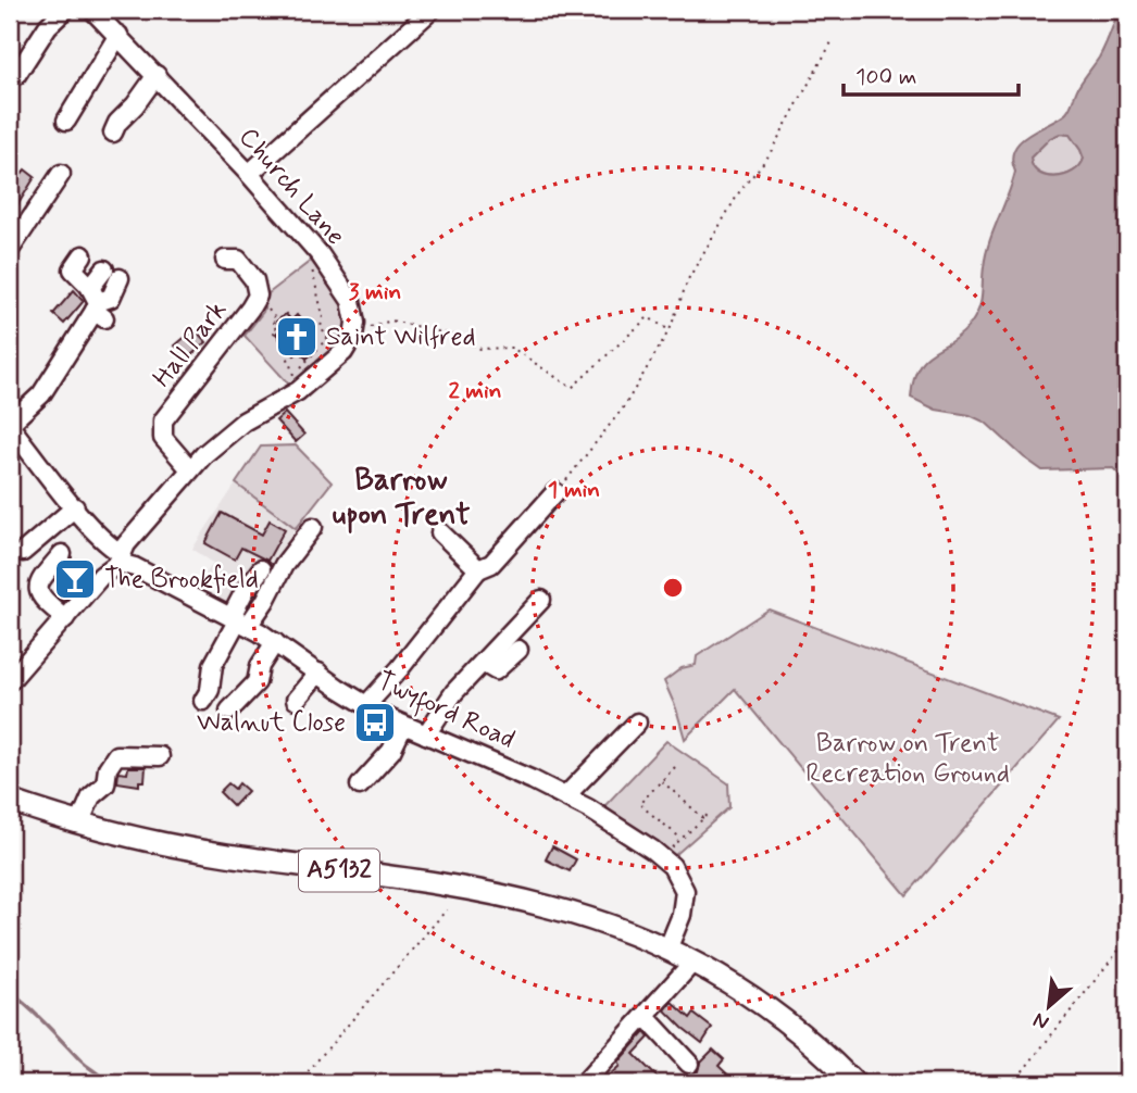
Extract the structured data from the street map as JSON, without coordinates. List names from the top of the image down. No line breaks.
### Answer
{"streets":{"main road":["A5132"],"street":["Church Lane","Hall Park","Twyford Road"]},"crossings":[["Twyford Road","A5132"]],"districts":["Barrow upon Trent"],"parks":["Barrow on Trent Recreation Ground"],"places":{"church":["Saint Wilfred"],"bar":["The Brookfield"],"bus stop":["Walnut Close"]},"scale_bar":"100 m","north":"bottom left","rings":["3 min","2 min","1 min"]}
